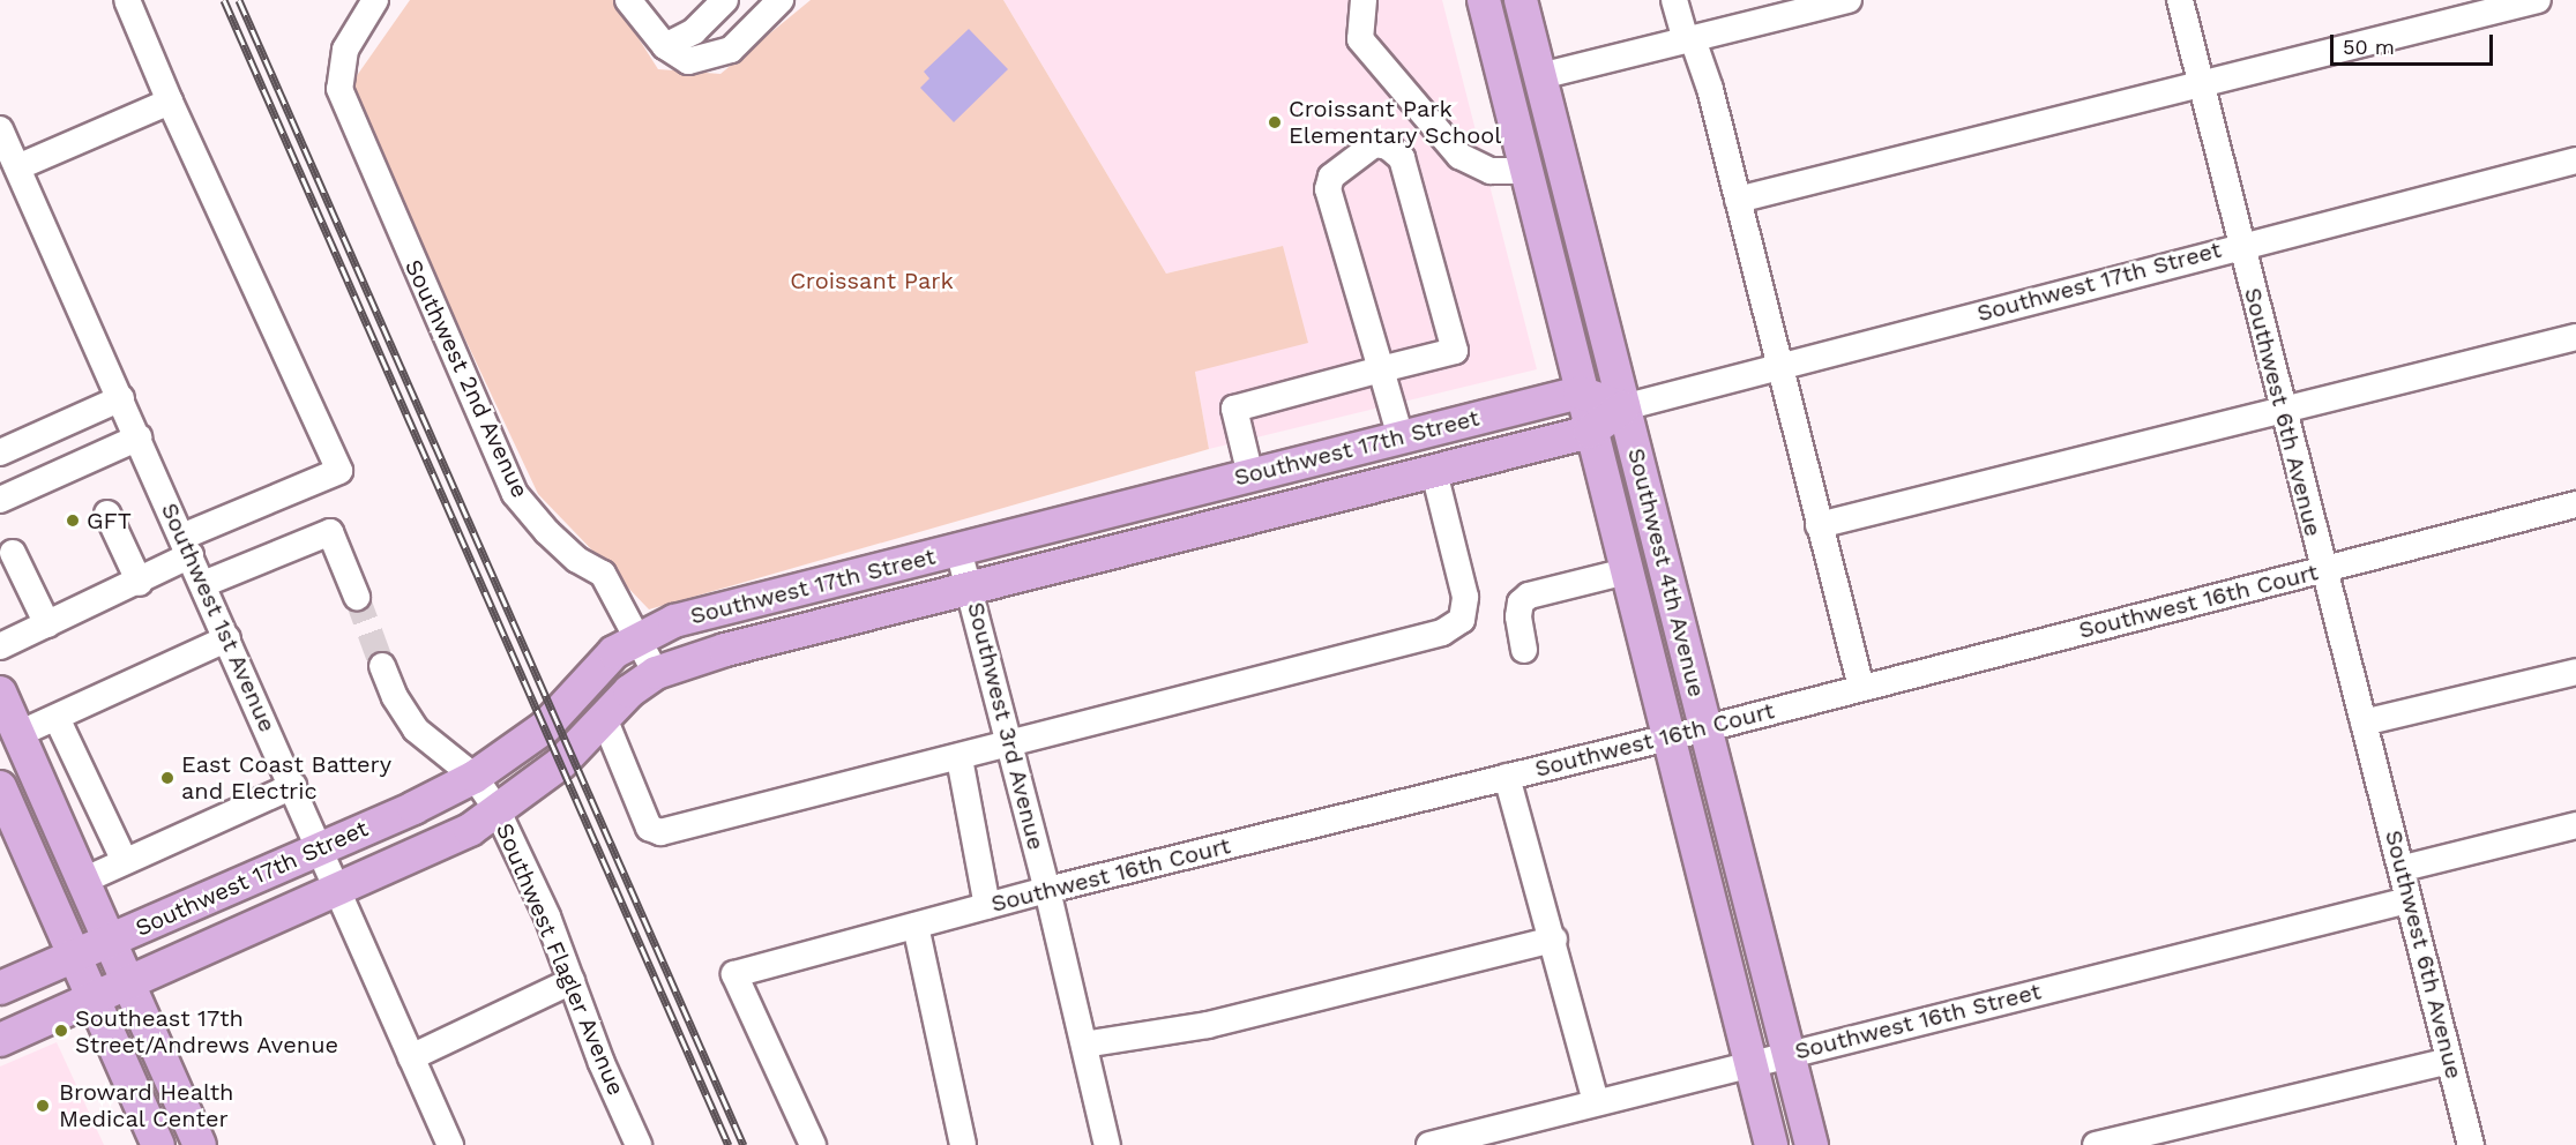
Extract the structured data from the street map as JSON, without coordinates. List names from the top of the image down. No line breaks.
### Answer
{"streets":{"main road":["Southwest 17th Street","Southwest 4th Avenue"],"street":["Southwest 2nd Avenue","Southwest 6th Avenue","Southwest 16th Court","Southwest 1st Avenue","Southwest 3rd Avenue","Southwest Flagler Avenue","Southwest 16th Street"]},"crossings":[["Southwest 17th Street","Southwest 2nd Avenue"],["Southwest 17th Street","Southwest 6th Avenue"],["Southwest 17th Street","Southwest 4th Avenue"],["Southwest 17th Street","Southwest 1st Avenue"],["Southwest 17th Street","Southwest 3rd Avenue"],["Southwest 17th Street","Southwest Flagler Avenue"],["Southwest 6th Avenue","Southwest 16th Court"],["Southwest 6th Avenue","Southwest 16th Street"],["Southwest 4th Avenue","Southwest 16th Court"],["Southwest 4th Avenue","Southwest 16th Street"],["Southwest 16th Court","Southwest 3rd Avenue"]],"parks":["Croissant Park"],"places":["Croissant Park Elementary School","GFT","East Coast Battery and Electric","Southeast 17th Street/Andrews Avenue","Broward Health Medical Center"],"scale_bar":"50 m"}
